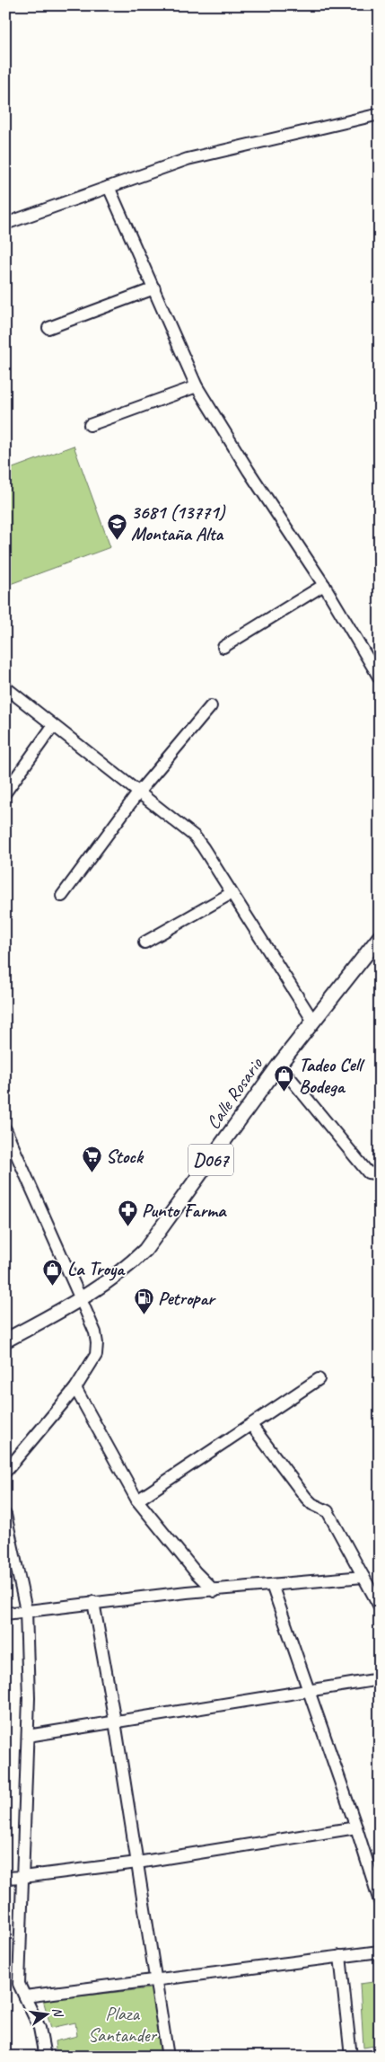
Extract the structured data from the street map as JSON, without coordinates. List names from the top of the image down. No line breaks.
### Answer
{"streets":{"main road":["Calle Rosario","D067"]},"parks":["Plaza Santander"],"places":{"school or university":["3681 (13771) Montaña Alta"],"shop":["Tadeo Cell Bodega","La Troya"],"supermarket":["Stock"],"pharmacy":["Punto Farma"],"fuel station":["Petropar"]},"north":"right"}
